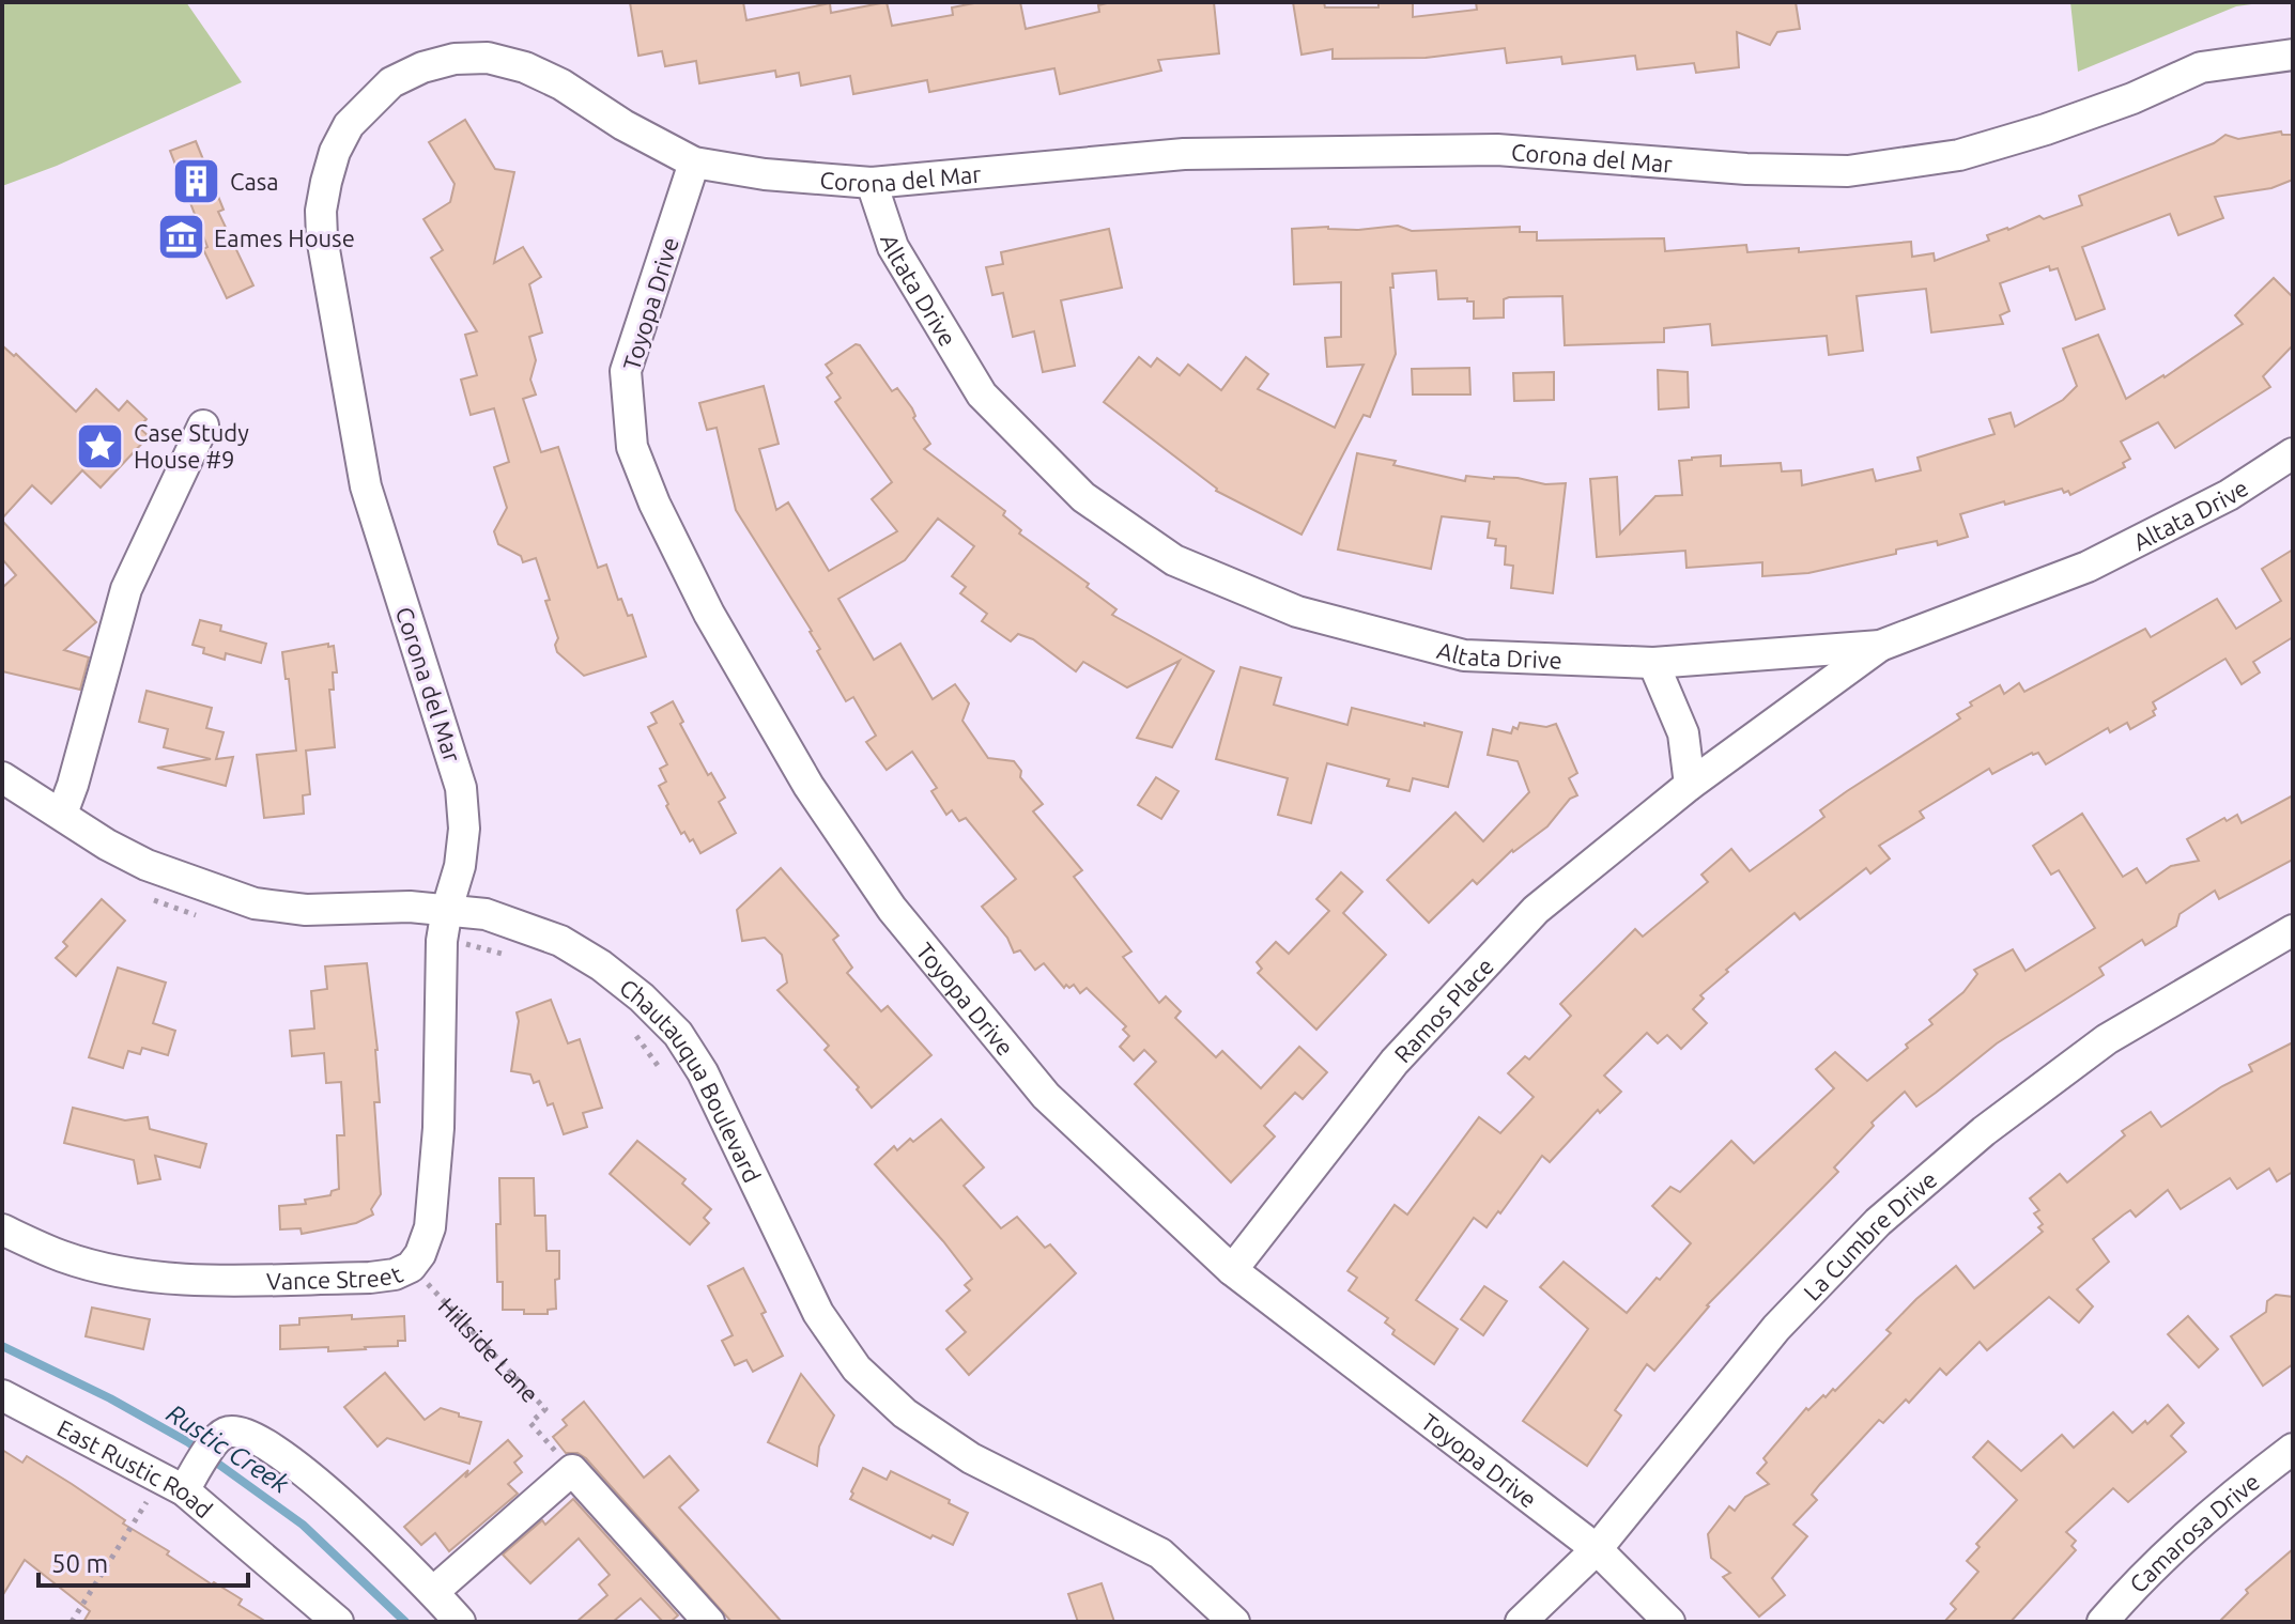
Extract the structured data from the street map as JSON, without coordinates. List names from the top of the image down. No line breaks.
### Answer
{"streets":{"street":["Corona del Mar","Altata Drive","Toyopa Drive","Ramos Place","Chautauqua Boulevard","La Cumbre Drive","Vance Street","East Rustic Road","Camarosa Drive"],"path":["Hillside Lane"]},"crossings":[["Corona del Mar","Altata Drive"],["Corona del Mar","Toyopa Drive"],["Corona del Mar","Chautauqua Boulevard"],["Corona del Mar","Vance Street"],["Altata Drive","Ramos Place"],["Toyopa Drive","Ramos Place"],["Toyopa Drive","La Cumbre Drive"],["Chautauqua Boulevard","Vance Street"],["Vance Street","Hillside Lane"]],"water":["Rustic Creek"],"places":{"building":["Casa"],"museum":["Eames House"],"place":["Case Study House #9"]},"scale_bar":"50 m"}
